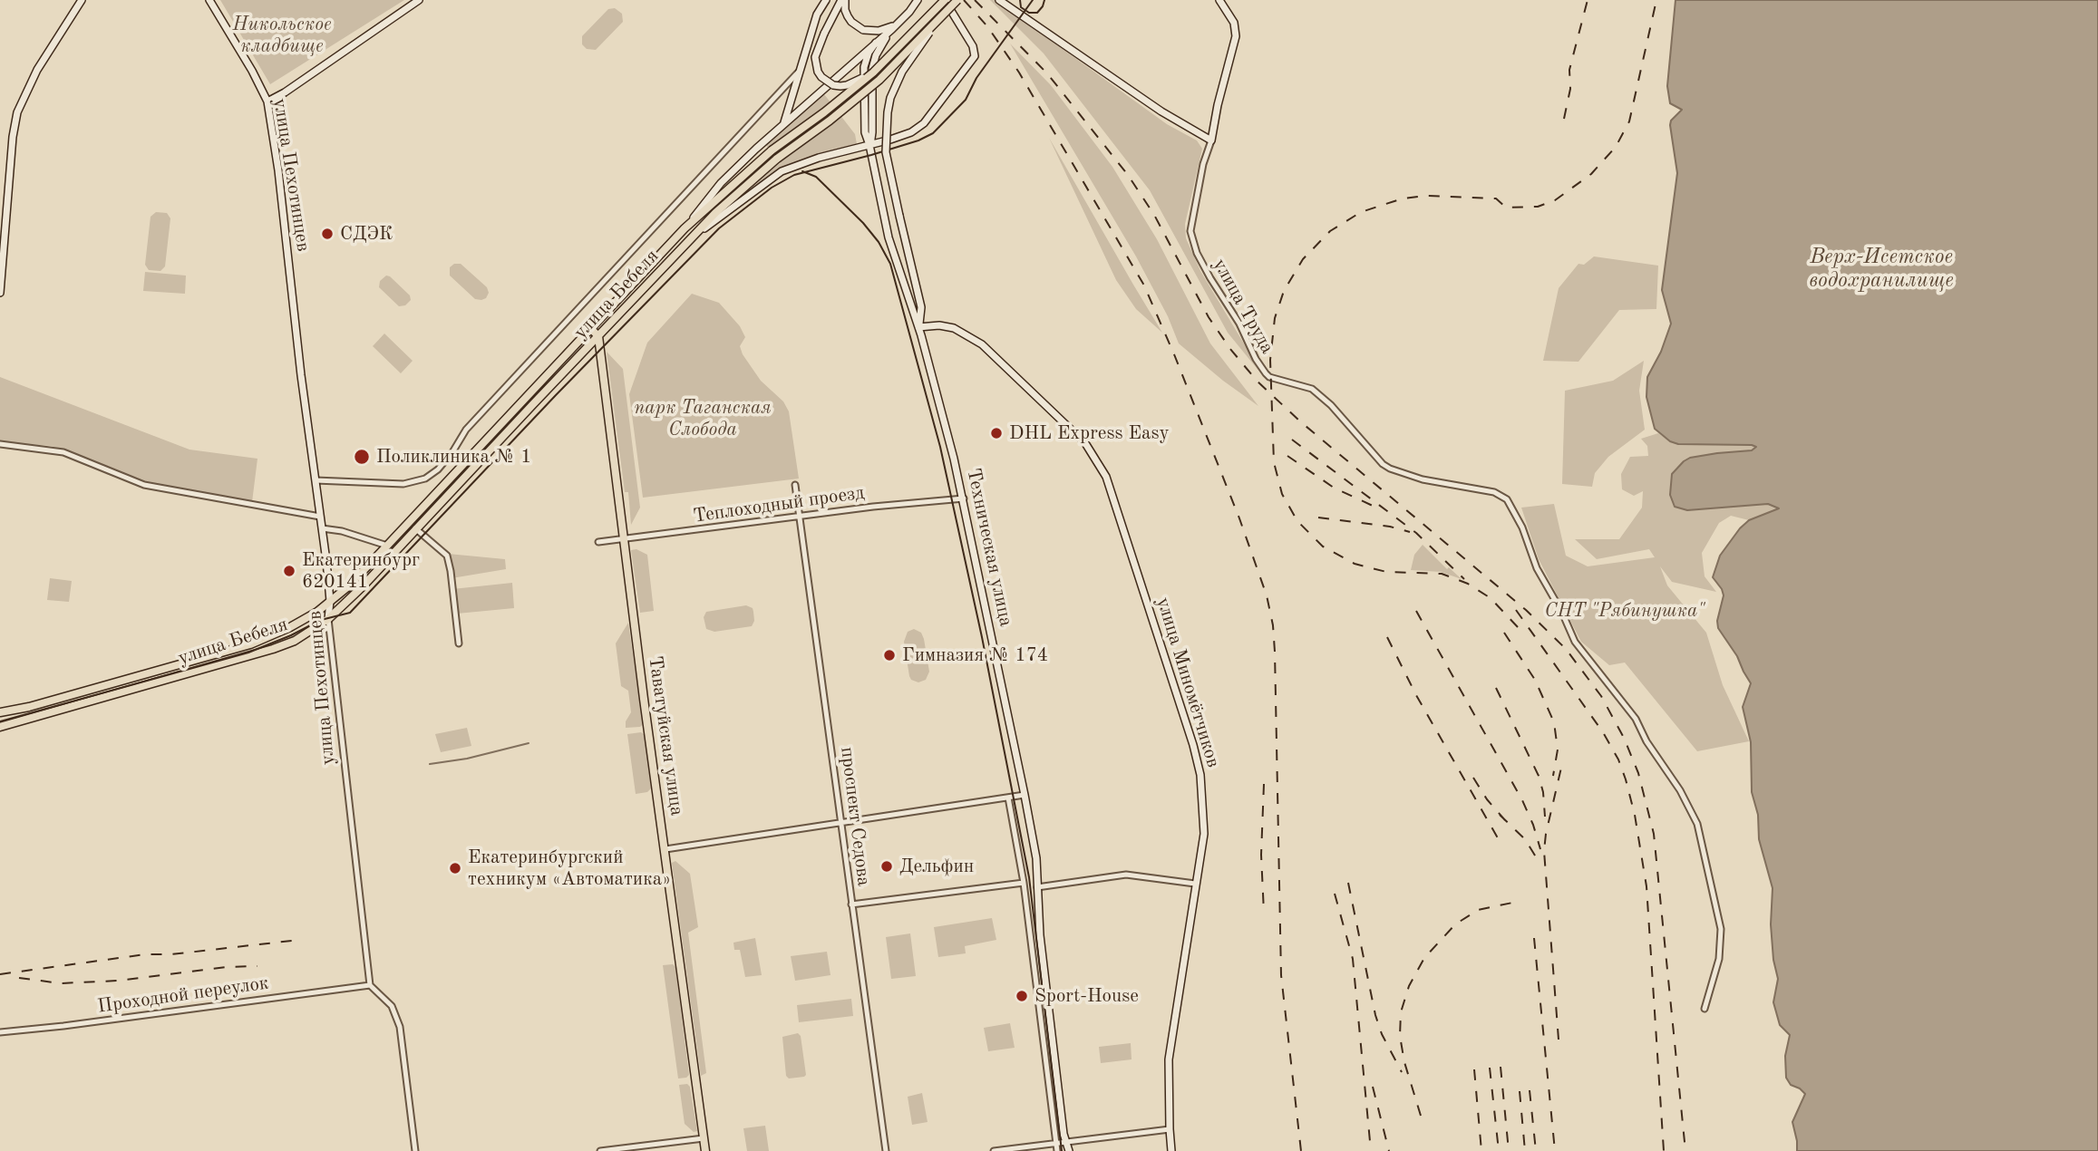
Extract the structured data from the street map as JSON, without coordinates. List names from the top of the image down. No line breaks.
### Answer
{"streets":{"main road":["улица Пехотинцев","улица Бебеля","Техническая улица","улица Миномётчиков","Таватуйская улица"],"street":["улица Труда","Теплоходный проезд","проспект Седова","Проходной переулок"]},"crossings":[["улица Пехотинцев","улица Бебеля"],["улица Пехотинцев","Проходной переулок"],["улица Бебеля","Техническая улица"],["улица Бебеля","Таватуйская улица"],["Теплоходный проезд","Техническая улица"],["Теплоходный проезд","Таватуйская улица"],["Теплоходный проезд","проспект Седова"],["Техническая улица","улица Миномётчиков"]],"water":["Верх-Исетское водохранилище"],"parks":["Никольское кладбище","парк Таганская Слобода","СНТ \"Рябинушка\""],"places":["СДЭК","DHL Express Easy","Поликлиника № 1","Екатеринбург 620141","Гимназия № 174","Дельфин","Екатеринбургский техникум «Автоматика»","Sport-House"]}
